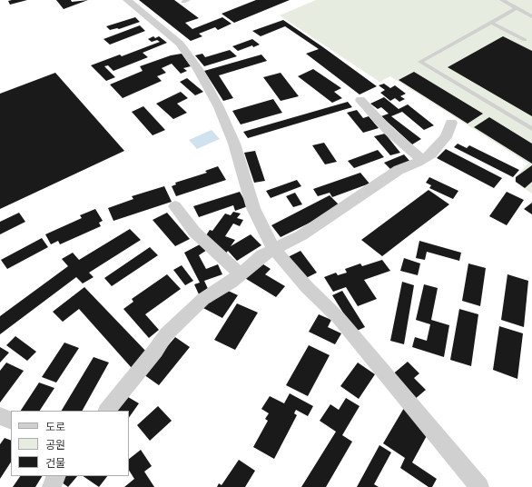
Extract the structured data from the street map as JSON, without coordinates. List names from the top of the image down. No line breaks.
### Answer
{"legend":["도로","공원","건물"]}
